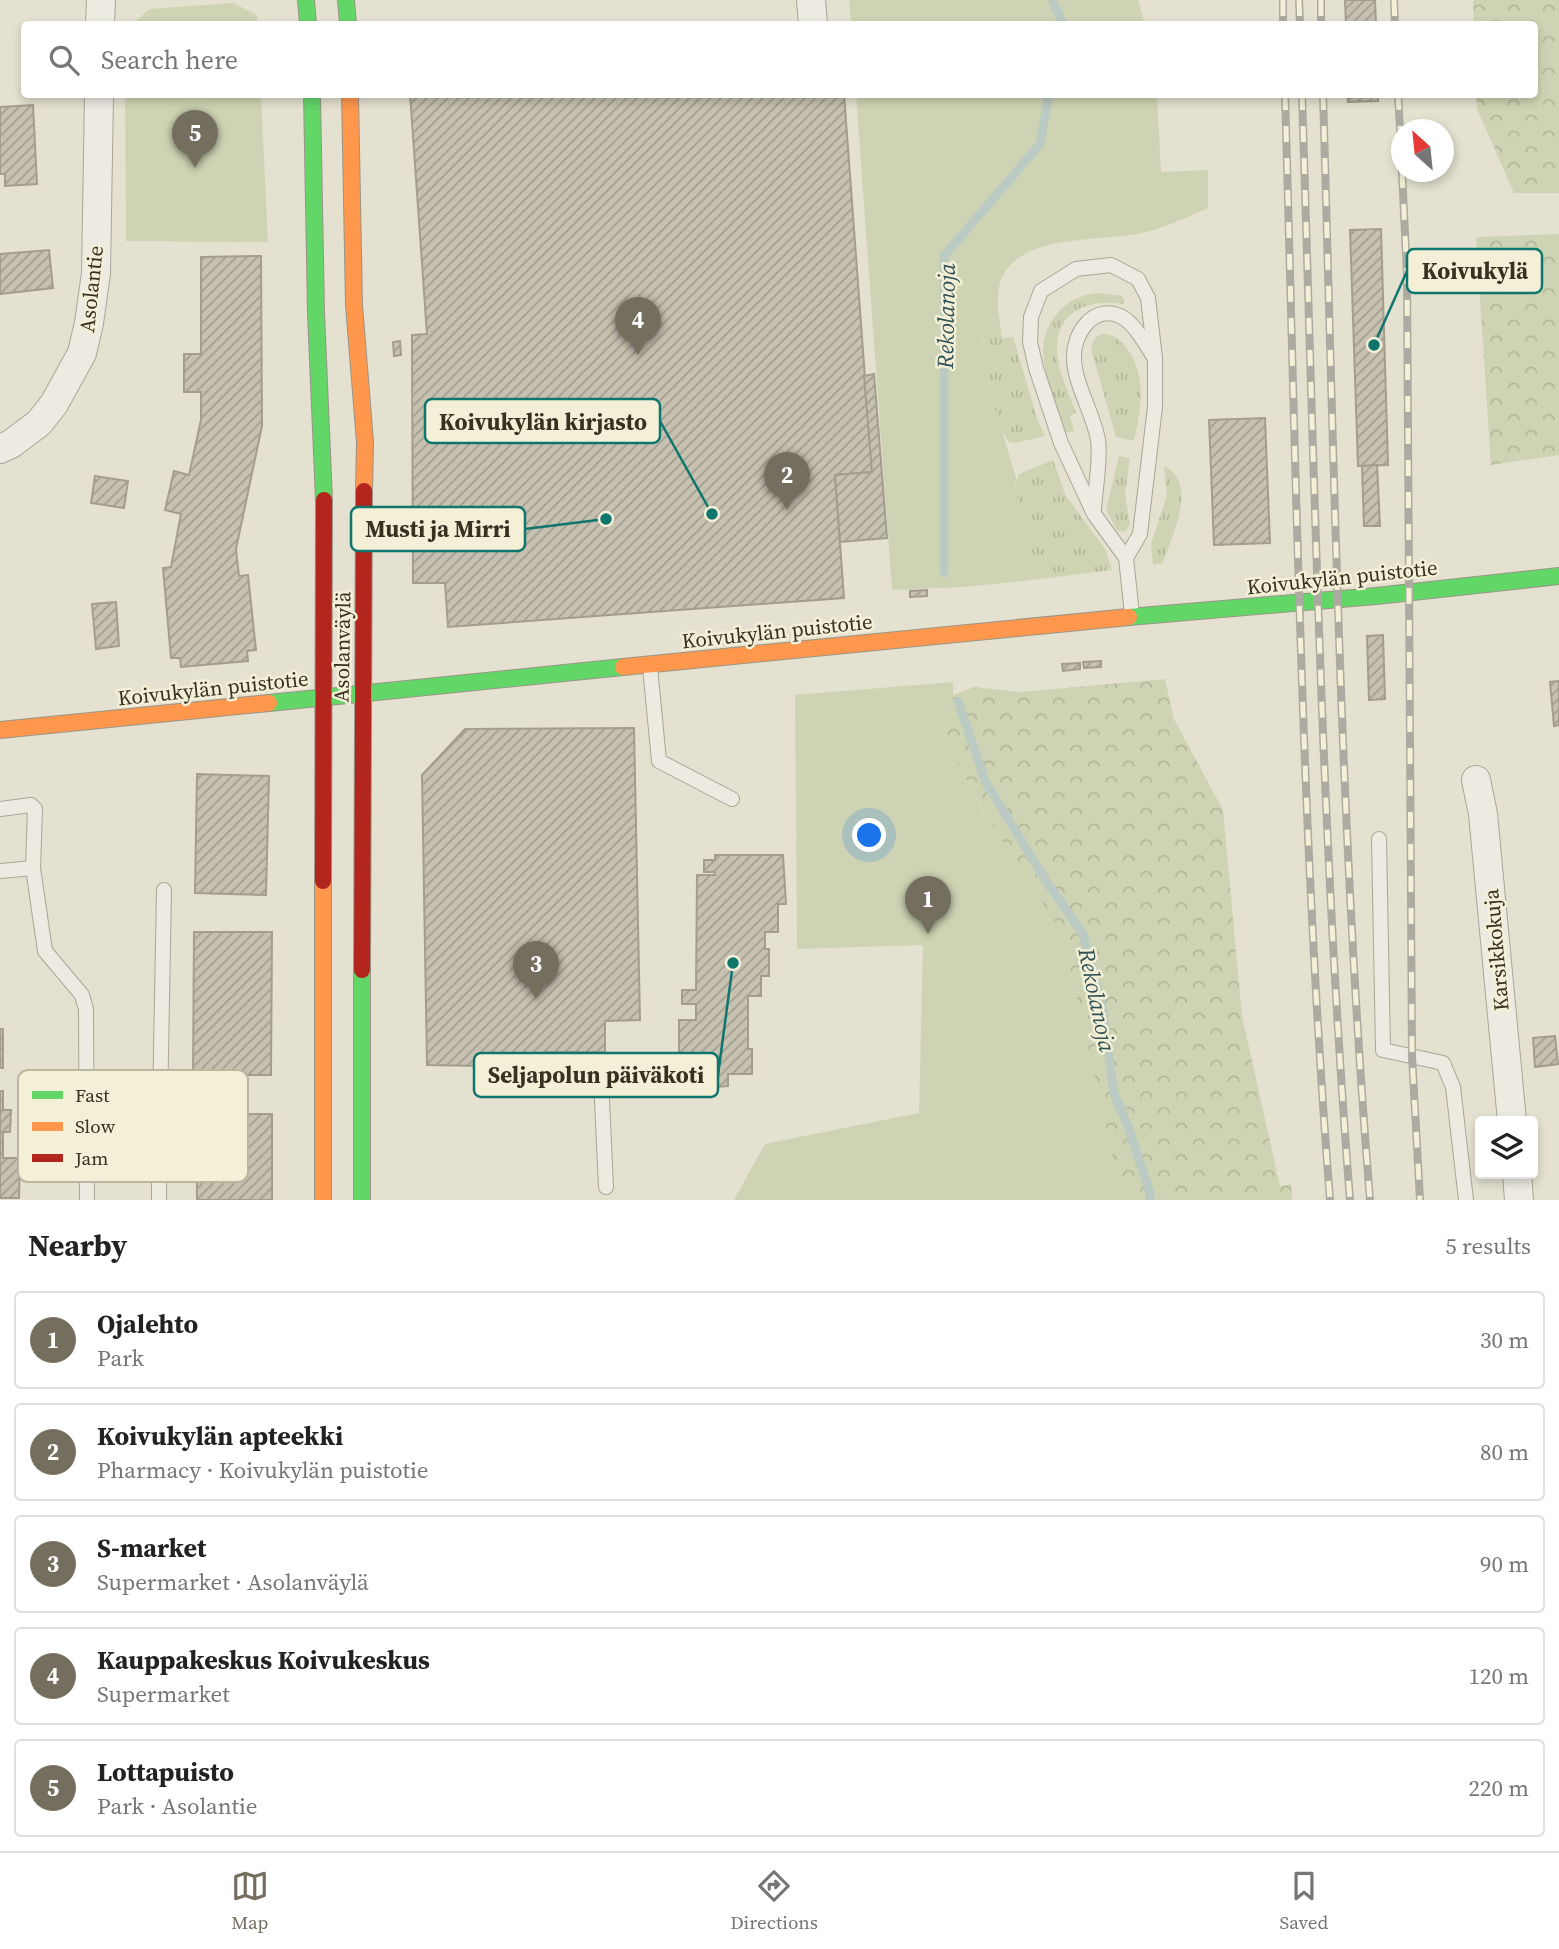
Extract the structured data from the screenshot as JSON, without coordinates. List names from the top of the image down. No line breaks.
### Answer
{"streets":{"main road":["Koivukylän puistotie","Asolanväylä"],"street":["Asolantie","Karsikkokuja"]},"crossings":[["Koivukylän puistotie","Asolanväylä"]],"water":["Rekolanoja"],"places":["Koivukylä","Koivukylän kirjasto","Musti ja Mirri","Seljapolun päiväkoti"],"legend":["Fast","Slow","Jam"],"north":"top left","page":{"search":"Search here","pins":["5","4","2","1","3"],"heading":["Nearby","5 results"],"list":[{"mark":"1","name":"Ojalehto","note":"Park","value":"30 m"},{"mark":"2","name":"Koivukylän apteekki","note":"Pharmacy · Koivukylän puistotie","value":"80 m"},{"mark":"3","name":"S-market","note":"Supermarket · Asolanväylä","value":"90 m"},{"mark":"4","name":"Kauppakeskus Koivukeskus","note":"Supermarket","value":"120 m"},{"mark":"5","name":"Lottapuisto","note":"Park · Asolantie","value":"220 m"}],"nav":["Map","Directions","Saved"]}}
